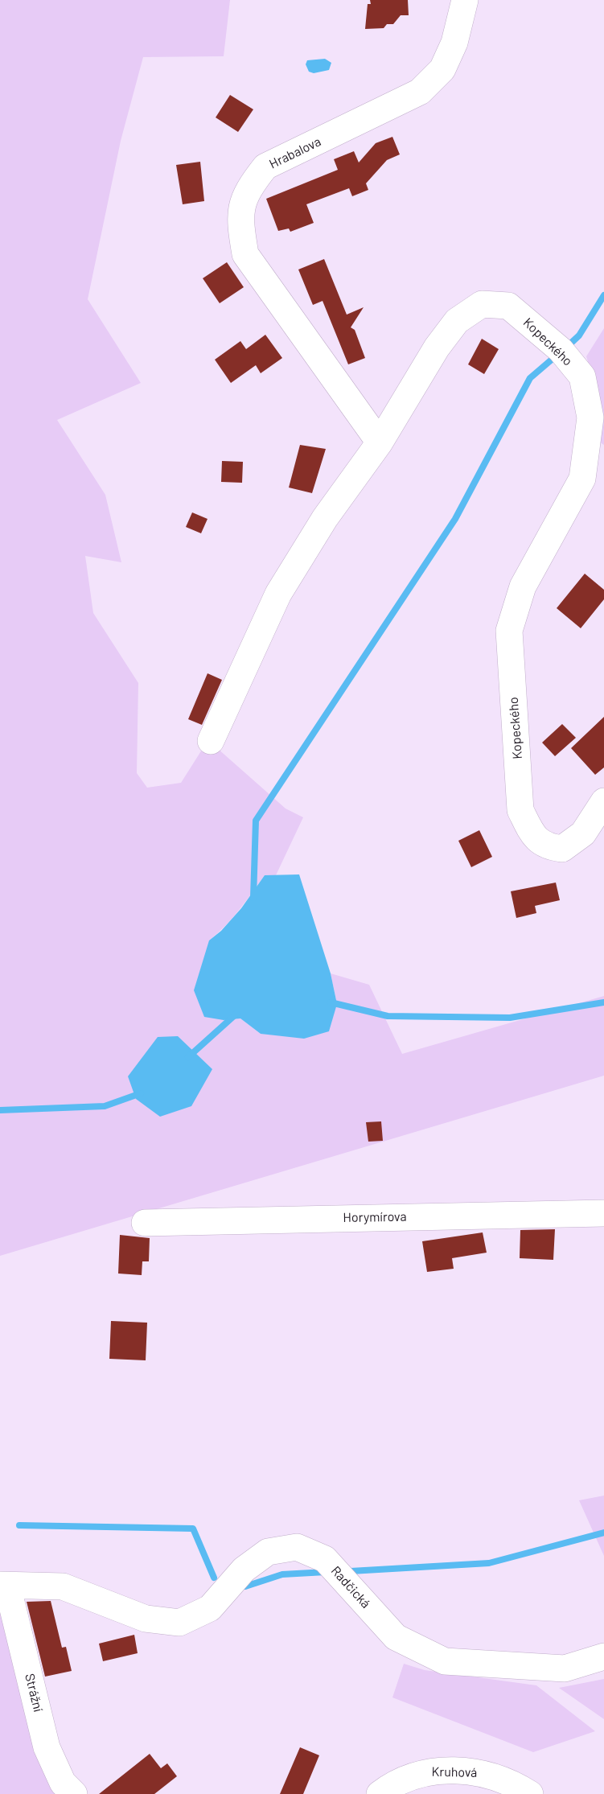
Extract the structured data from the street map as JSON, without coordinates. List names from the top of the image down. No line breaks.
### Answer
{"streets":{"street":["Hrabalova","Kopeckého","Horymírova","Radčická","Strážní","Kruhová"]},"crossings":[["Hrabalova","Kopeckého"],["Radčická","Strážní"]]}
